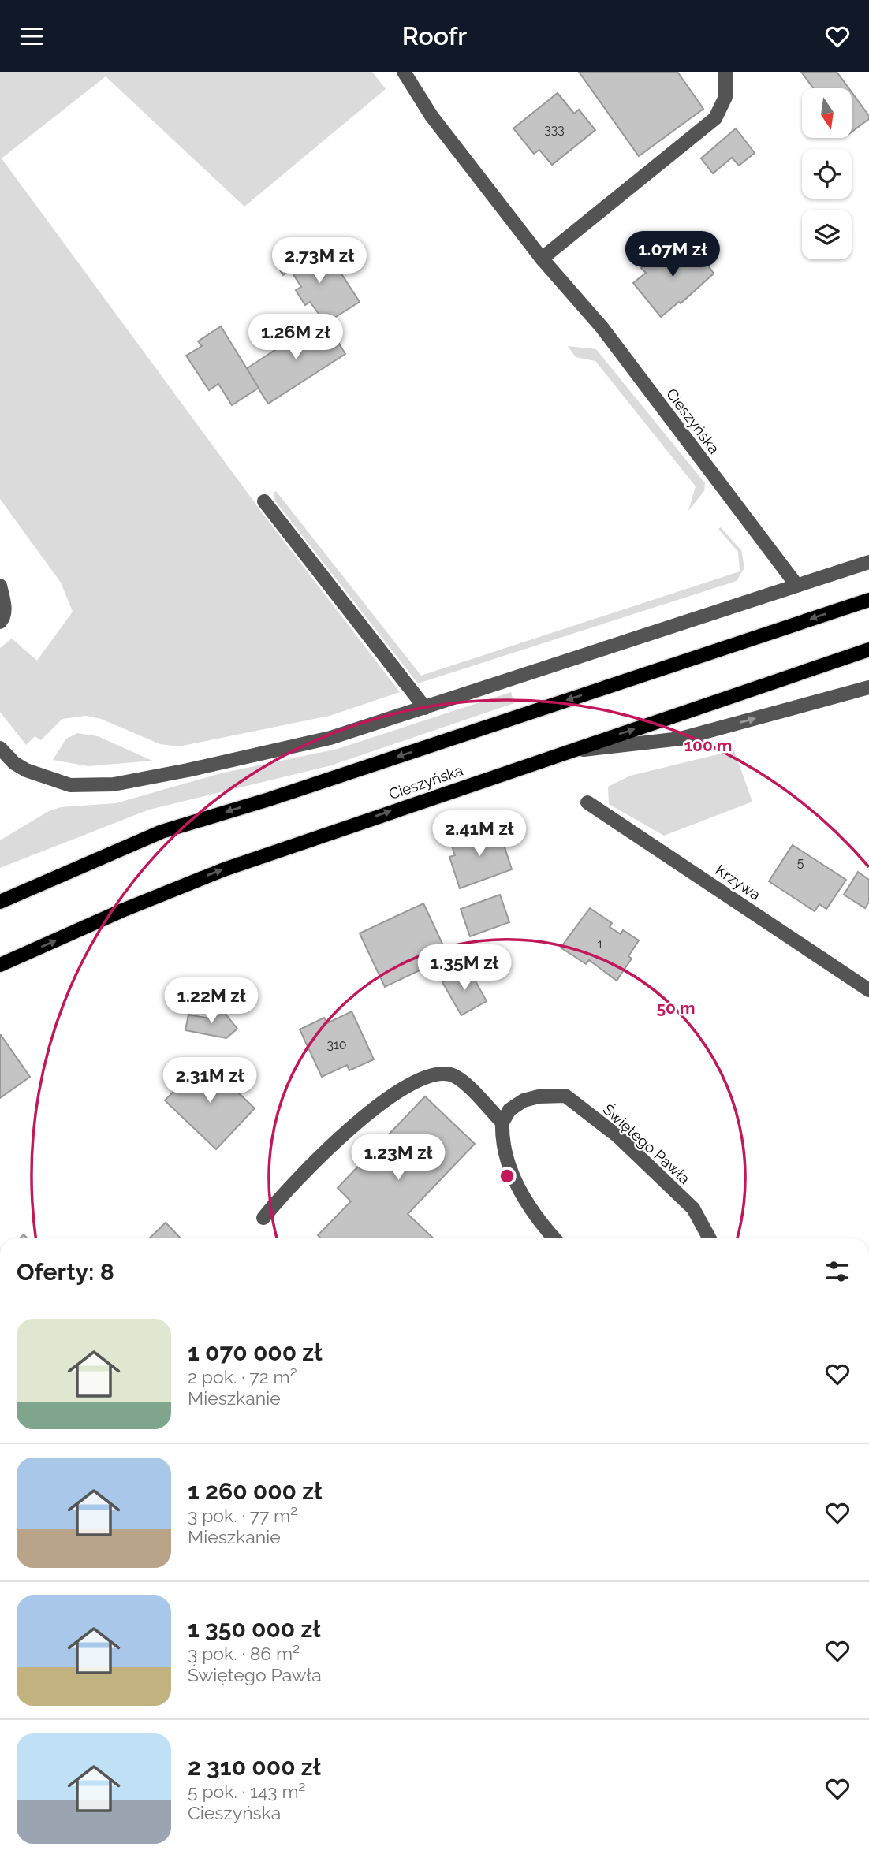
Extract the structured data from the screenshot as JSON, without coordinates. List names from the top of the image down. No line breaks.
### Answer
{"streets":{"main road":["Cieszyńska"],"street":["Krzywa","Świętego Pawła"]},"house_numbers":["333","5","1","310"],"north":"bottom","page":{"header":"Roofr","price":["1.07M zł","2.73M zł","1.26M zł","2.41M zł","1.35M zł","1.22M zł","2.31M zł","1.23M zł"],"heading":"Oferty: 8","list":[{"name":"1 070 000 zł","note":"2 pok. · 72 m² · Mieszkanie"},{"name":"1 260 000 zł","note":"3 pok. · 77 m² · Mieszkanie"},{"name":"1 350 000 zł","note":"3 pok. · 86 m² · Świętego Pawła"},{"name":"2 310 000 zł","note":"5 pok. · 143 m² · Cieszyńska"}]},"rings":["100 m","50 m"]}
